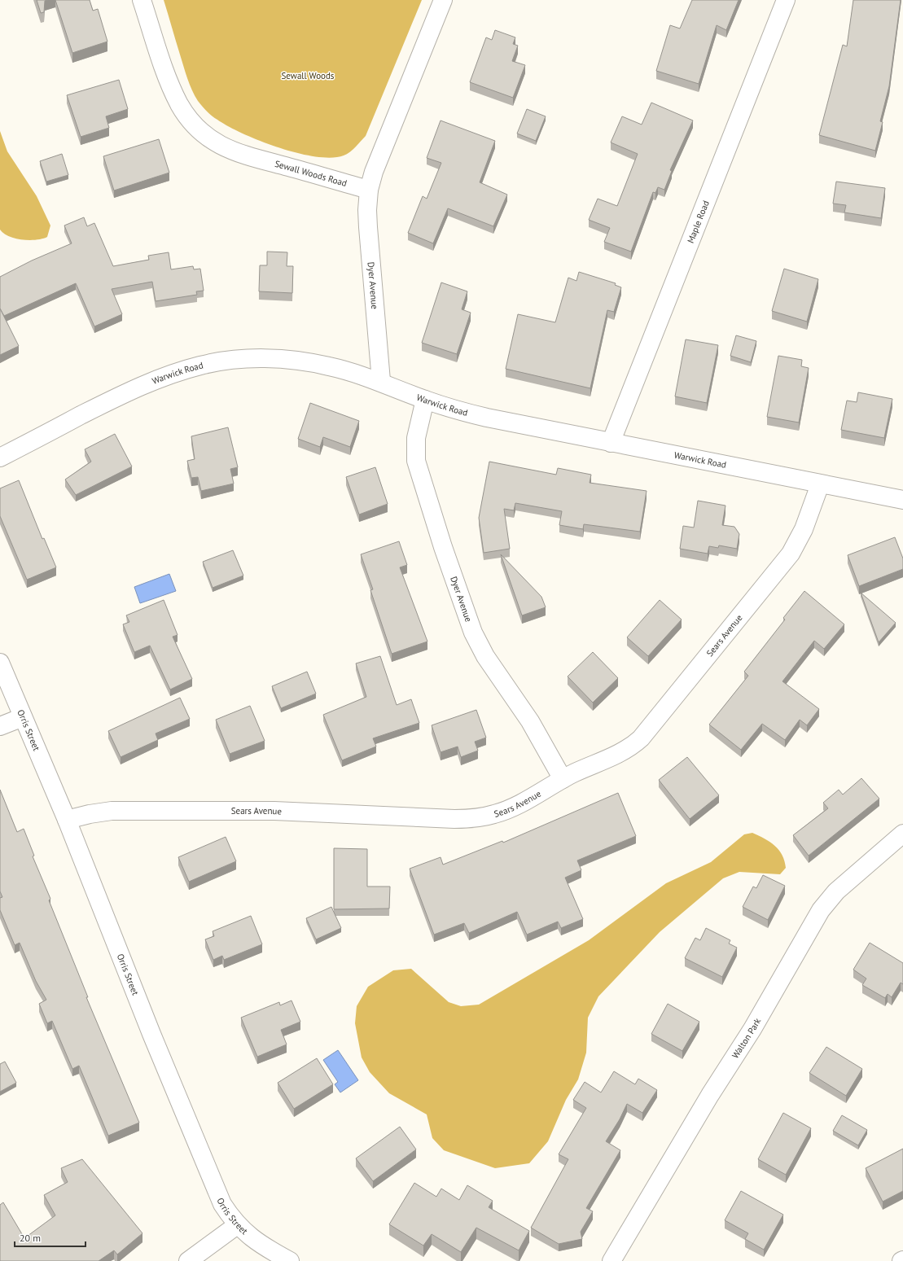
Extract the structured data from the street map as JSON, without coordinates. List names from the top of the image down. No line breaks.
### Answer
{"streets":{"street":["Sewall Woods Road","Maple Road","Dyer Avenue","Warwick Road","Sears Avenue","Orris Street","Walton Park"]},"crossings":[["Sewall Woods Road","Dyer Avenue"],["Maple Road","Warwick Road"],["Dyer Avenue","Warwick Road"],["Dyer Avenue","Sears Avenue"],["Warwick Road","Sears Avenue"],["Sears Avenue","Orris Street"]],"parks":["Sewall Woods"],"scale_bar":"20 m"}
